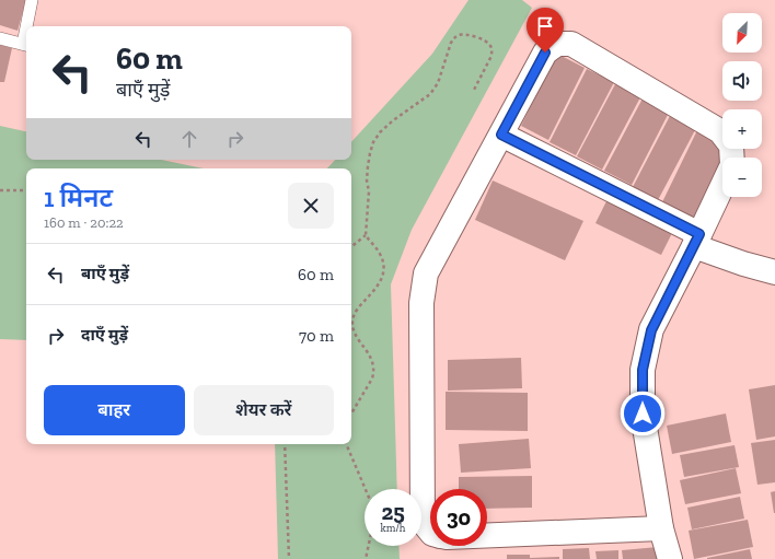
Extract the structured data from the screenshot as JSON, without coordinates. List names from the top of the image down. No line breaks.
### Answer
{"north":"bottom left","page":{"map_buttons":["+","−"],"turn":["60 m","बाएँ मुड़ें"],"heading":["1 मिनट","160 m · 20:22"],"list":[{"name":"बाएँ मुड़ें","value":"60 m"},{"name":"दाएँ मुड़ें","value":"70 m"}],"buttons":["बाहर","शेयर करें"],"speed":"25 km/h","limit":"30"}}
